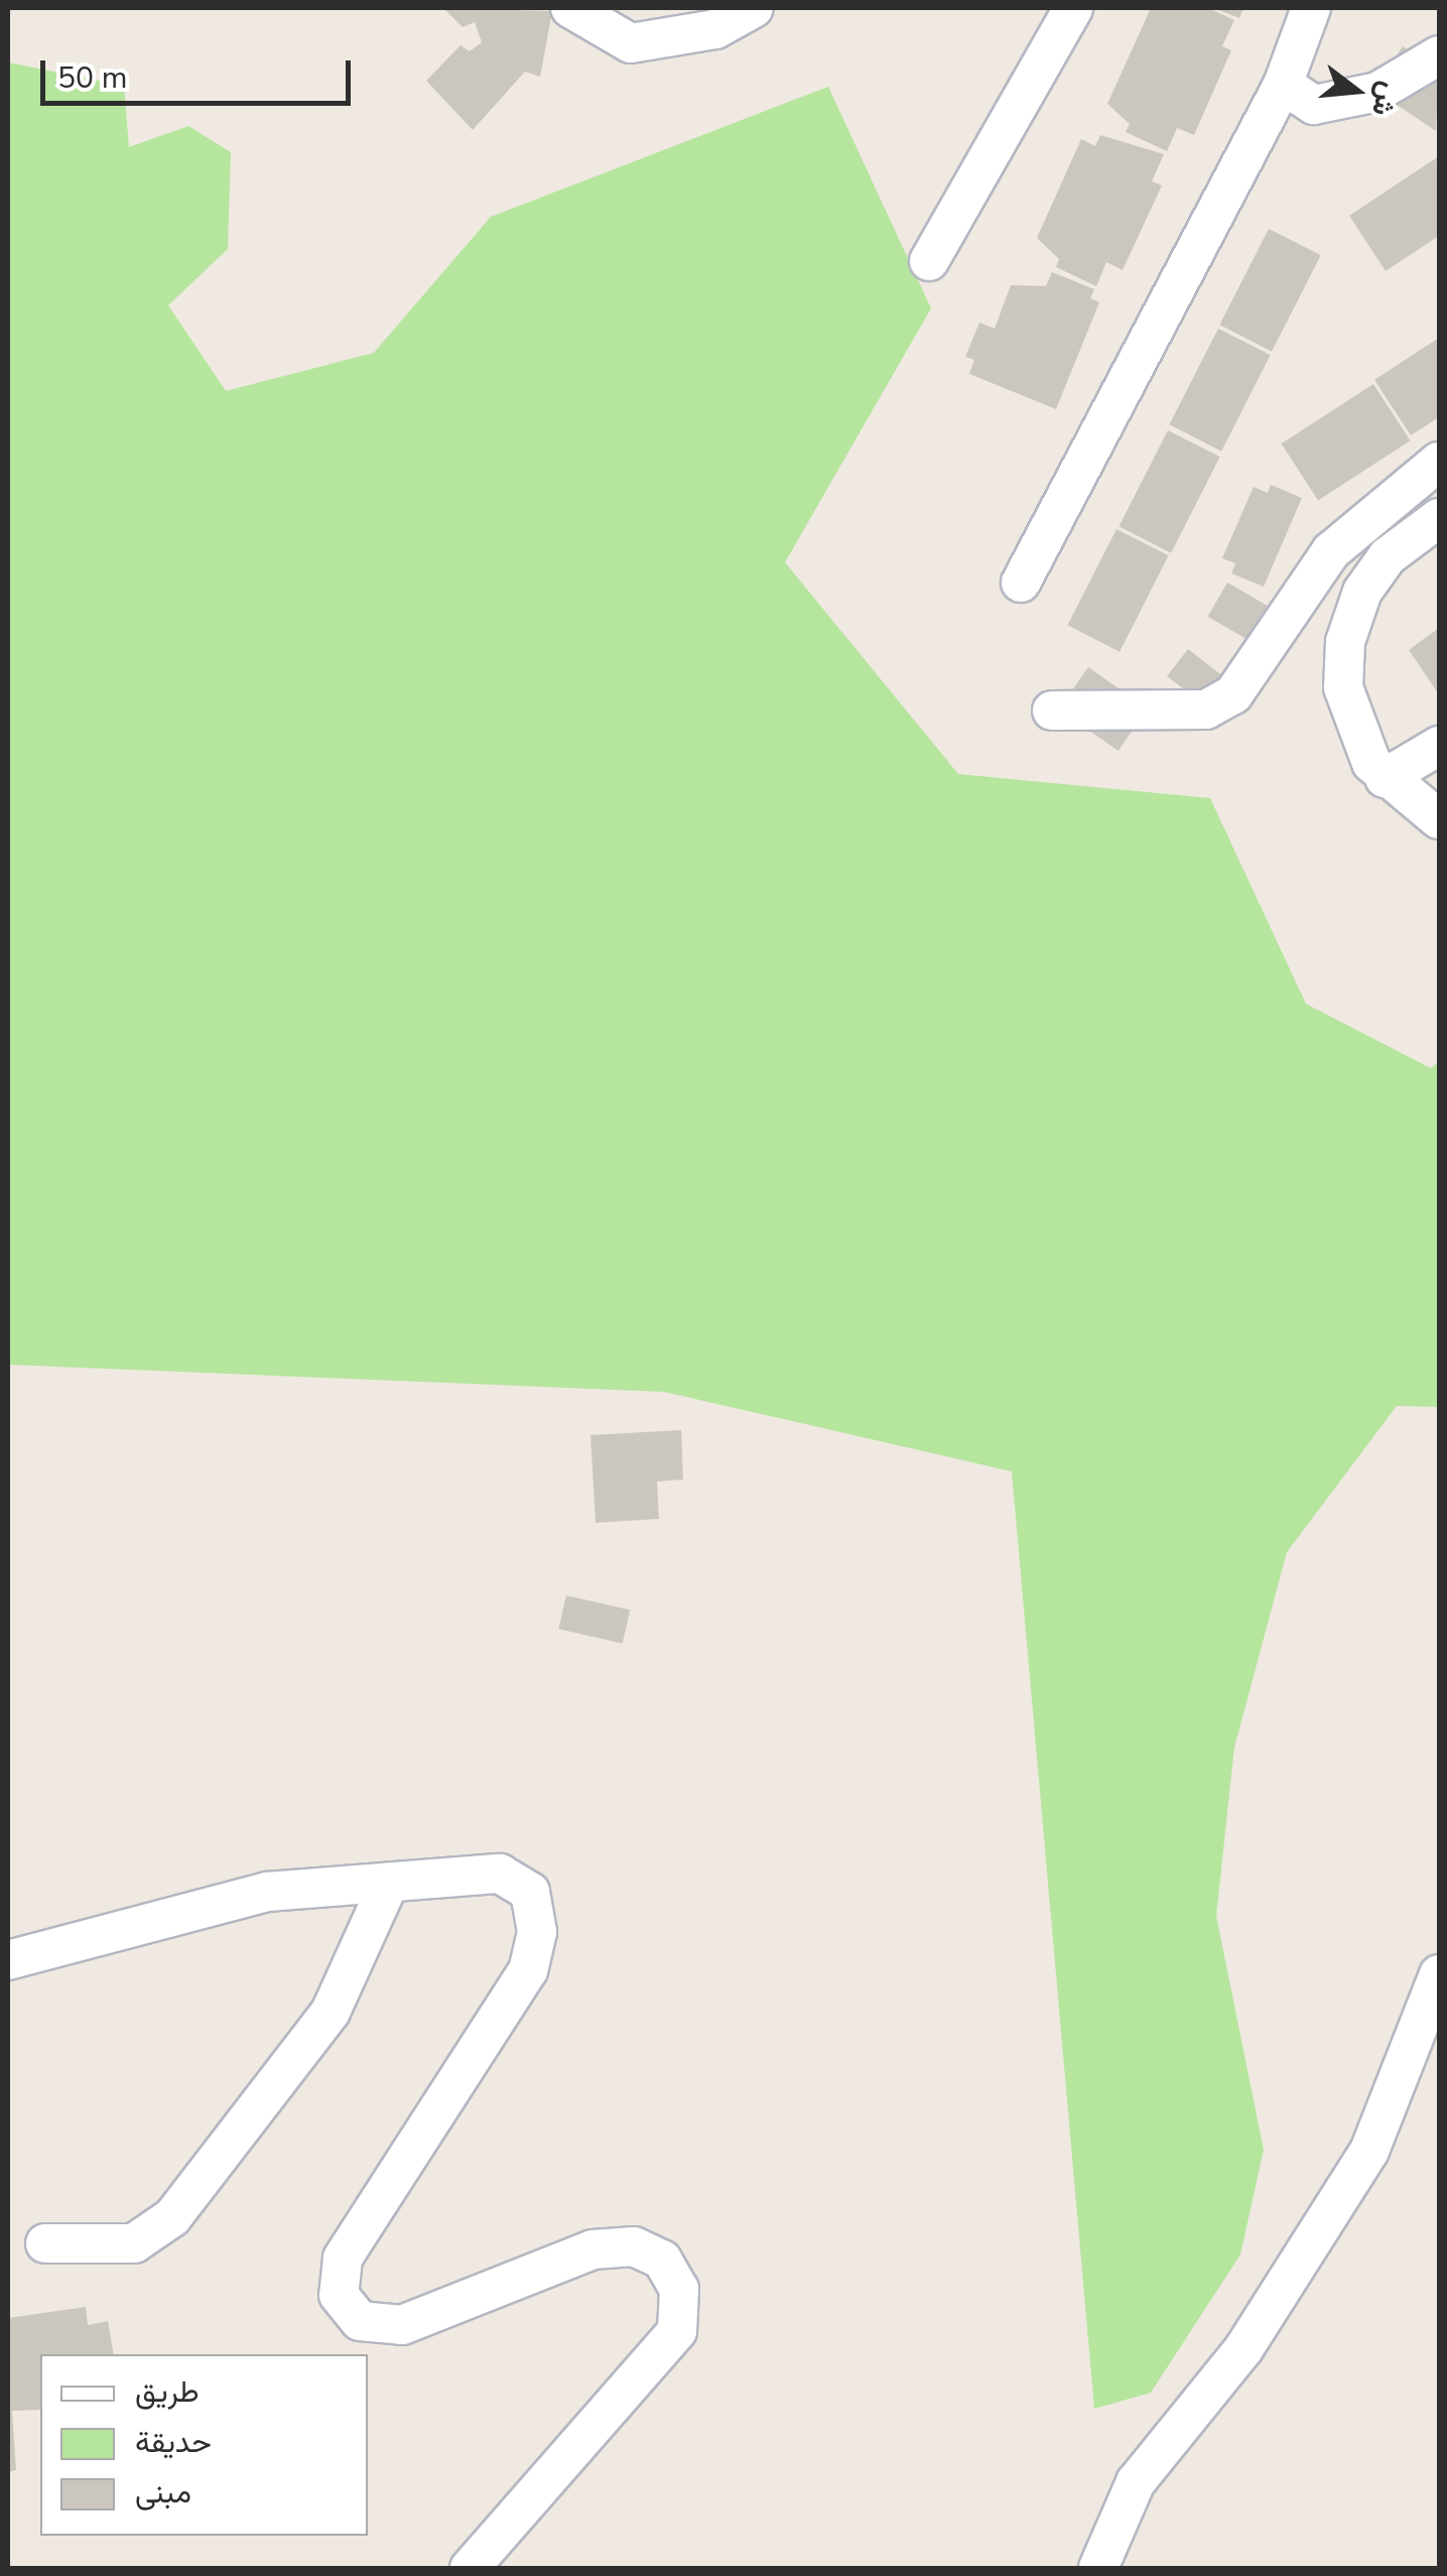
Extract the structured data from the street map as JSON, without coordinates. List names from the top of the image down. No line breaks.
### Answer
{"legend":["طريق","حديقة","مبنى"],"scale_bar":"50 m","north":"right"}
